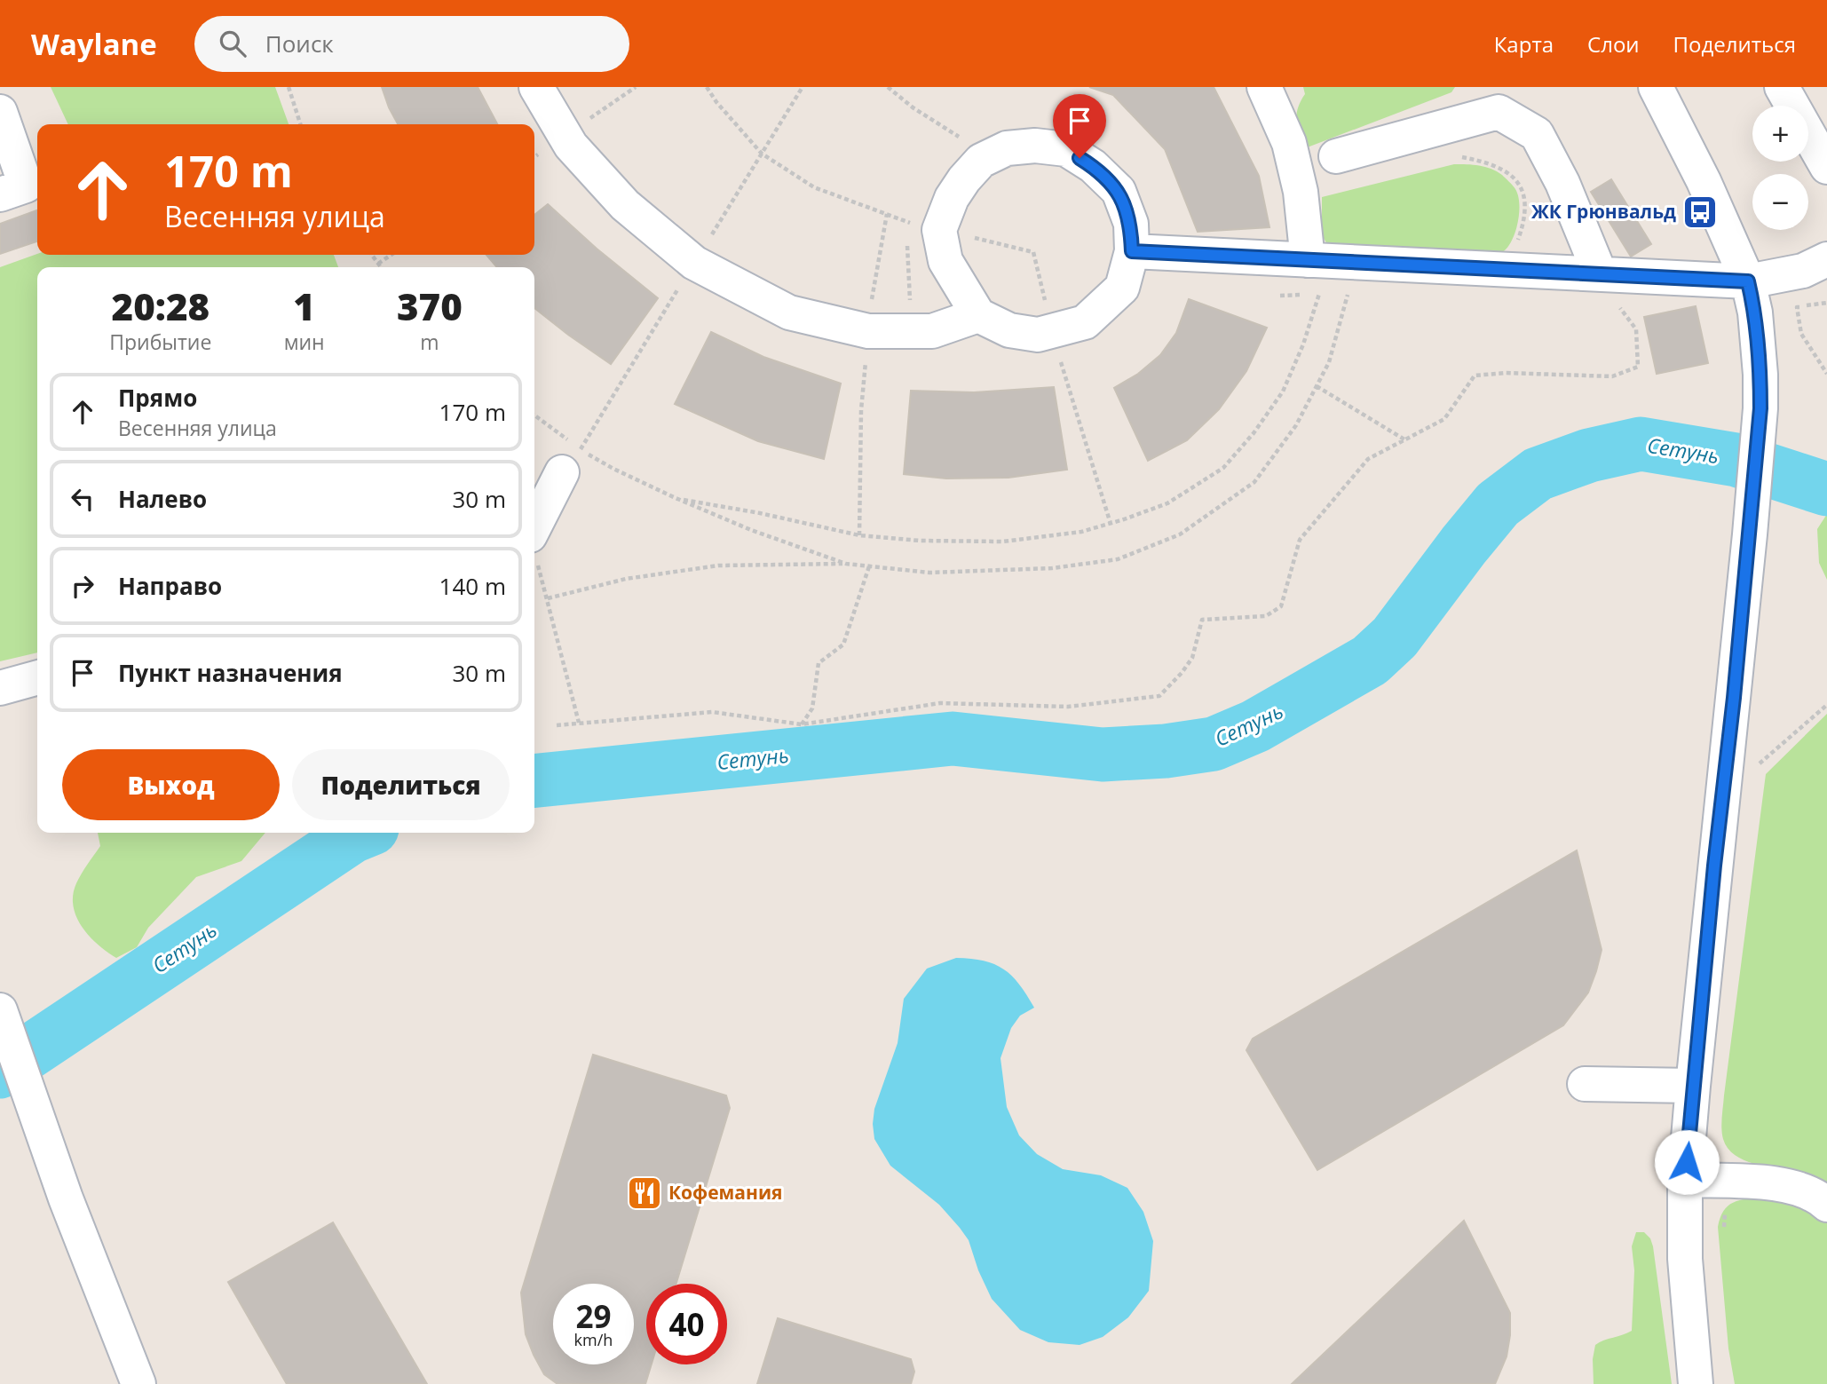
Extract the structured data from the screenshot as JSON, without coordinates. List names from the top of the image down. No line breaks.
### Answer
{"water":["Сетунь"],"places":{"bus stop":["ЖК Грюнвальд"],"restaurant":["Кофемания"]},"page":{"header":"Waylane","search":"Поиск","nav":["Карта","Слои","Поделиться"],"map_buttons":["+","−"],"turn":["170 m","Весенняя улица"],"eta":["20:28","Прибытие","1","мин","370","m"],"list":[{"name":"Прямо","note":"Весенняя улица","value":"170 m"},{"name":"Налево","value":"30 m"},{"name":"Направо","value":"140 m"},{"name":"Пункт назначения","value":"30 m"}],"buttons":["Выход","Поделиться"],"speed":"29 km/h","limit":"40"}}
